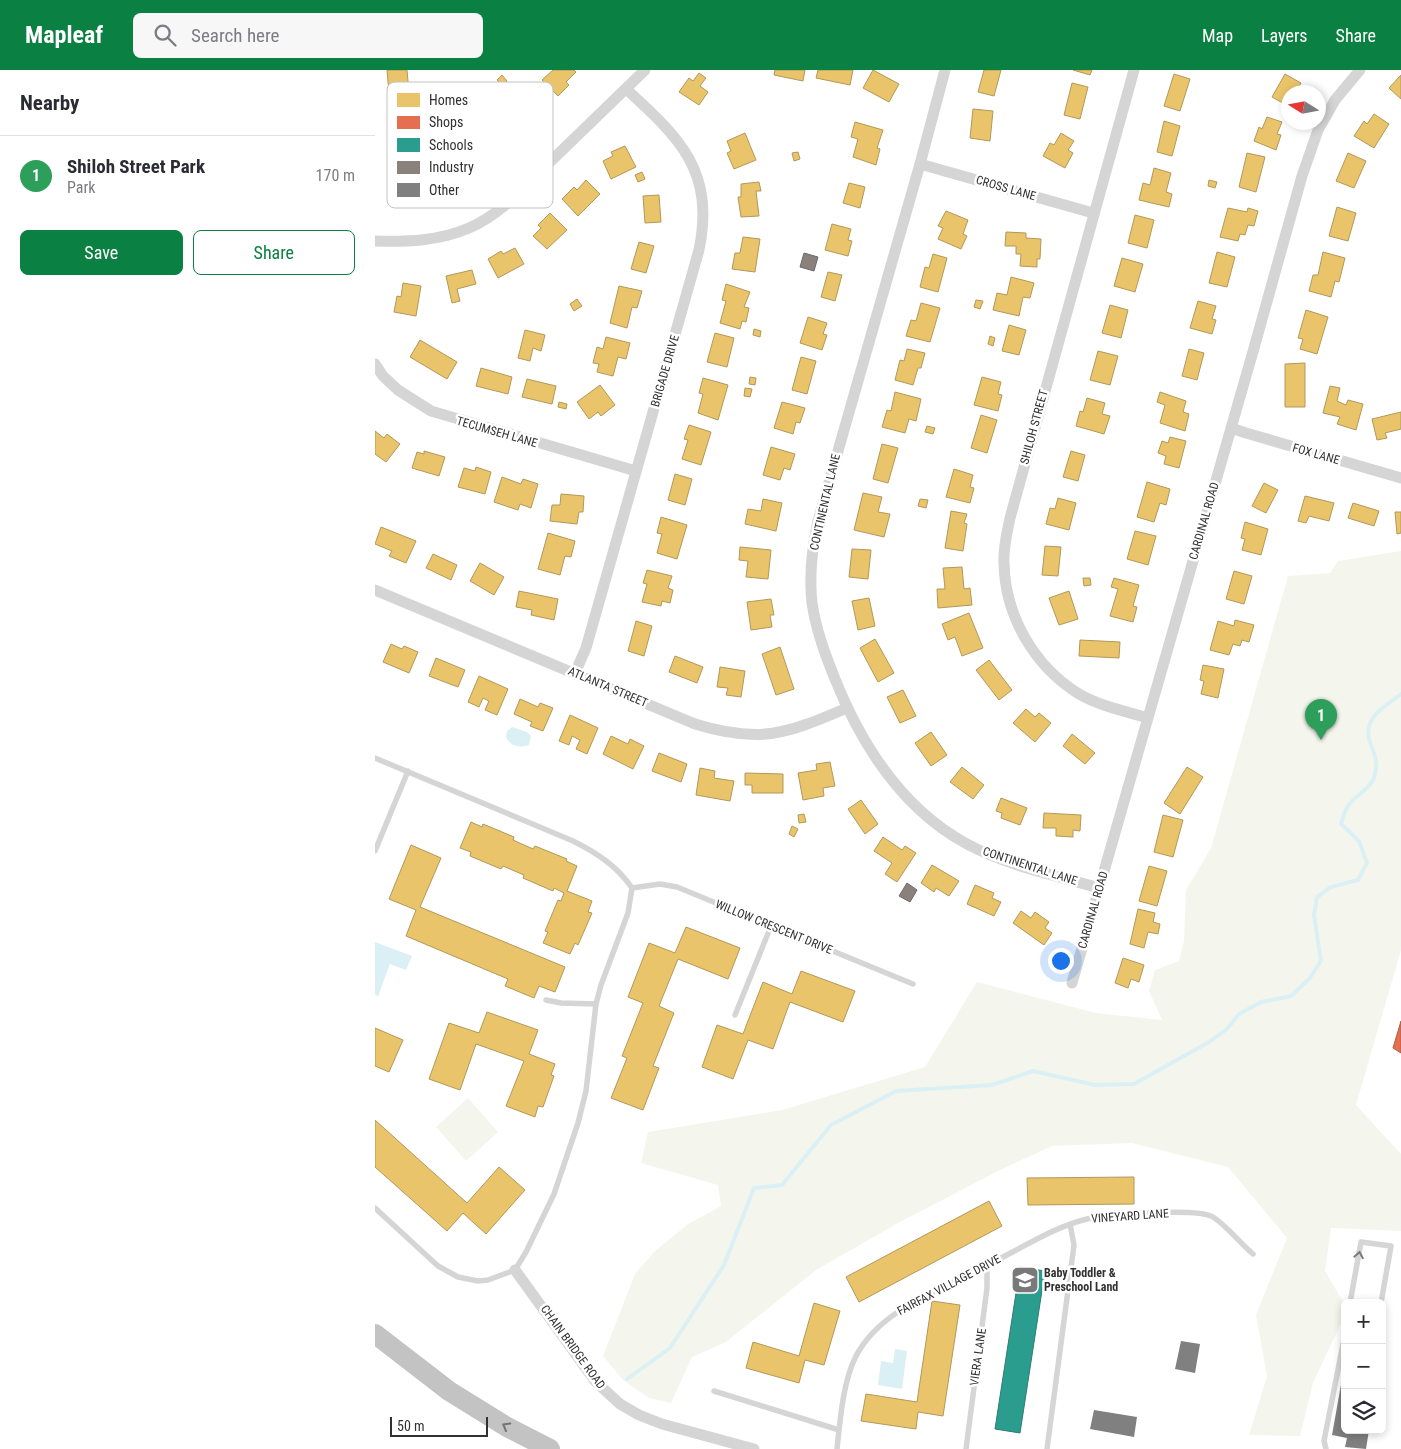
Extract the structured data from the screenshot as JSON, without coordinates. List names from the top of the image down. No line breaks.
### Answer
{"streets":{"street":["CROSS LANE","BRIGADE DRIVE","SHILOH STREET","TECUMSEH LANE","FOX LANE","CONTINENTAL LANE","CARDINAL ROAD","ATLANTA STREET","CHAIN BRIDGE ROAD"],"lane":["WILLOW CRESCENT DRIVE","VINEYARD LANE","FAIRFAX VILLAGE DRIVE","VIERA LANE"]},"crossings":[["CROSS LANE","SHILOH STREET"],["CROSS LANE","CONTINENTAL LANE"],["BRIGADE DRIVE","TECUMSEH LANE"],["BRIGADE DRIVE","ATLANTA STREET"],["SHILOH STREET","CARDINAL ROAD"],["FOX LANE","CARDINAL ROAD"],["CONTINENTAL LANE","CARDINAL ROAD"],["CONTINENTAL LANE","ATLANTA STREET"],["VINEYARD LANE","FAIRFAX VILLAGE DRIVE"],["FAIRFAX VILLAGE DRIVE","VIERA LANE"]],"places":{"school or university":["Baby Toddler & Preschool Land"]},"legend":["Homes","Shops","Schools","Industry","Other"],"scale_bar":"50 m","north":"left","page":{"header":"Mapleaf","search":"Search here","nav":["Map","Layers","Share"],"heading":"Nearby","list":[{"mark":"1","name":"Shiloh Street Park","note":"Park","value":"170 m"}],"buttons":["Save","Share"],"pins":"1","map_buttons":["+","−"],"scale":"50 m"}}
